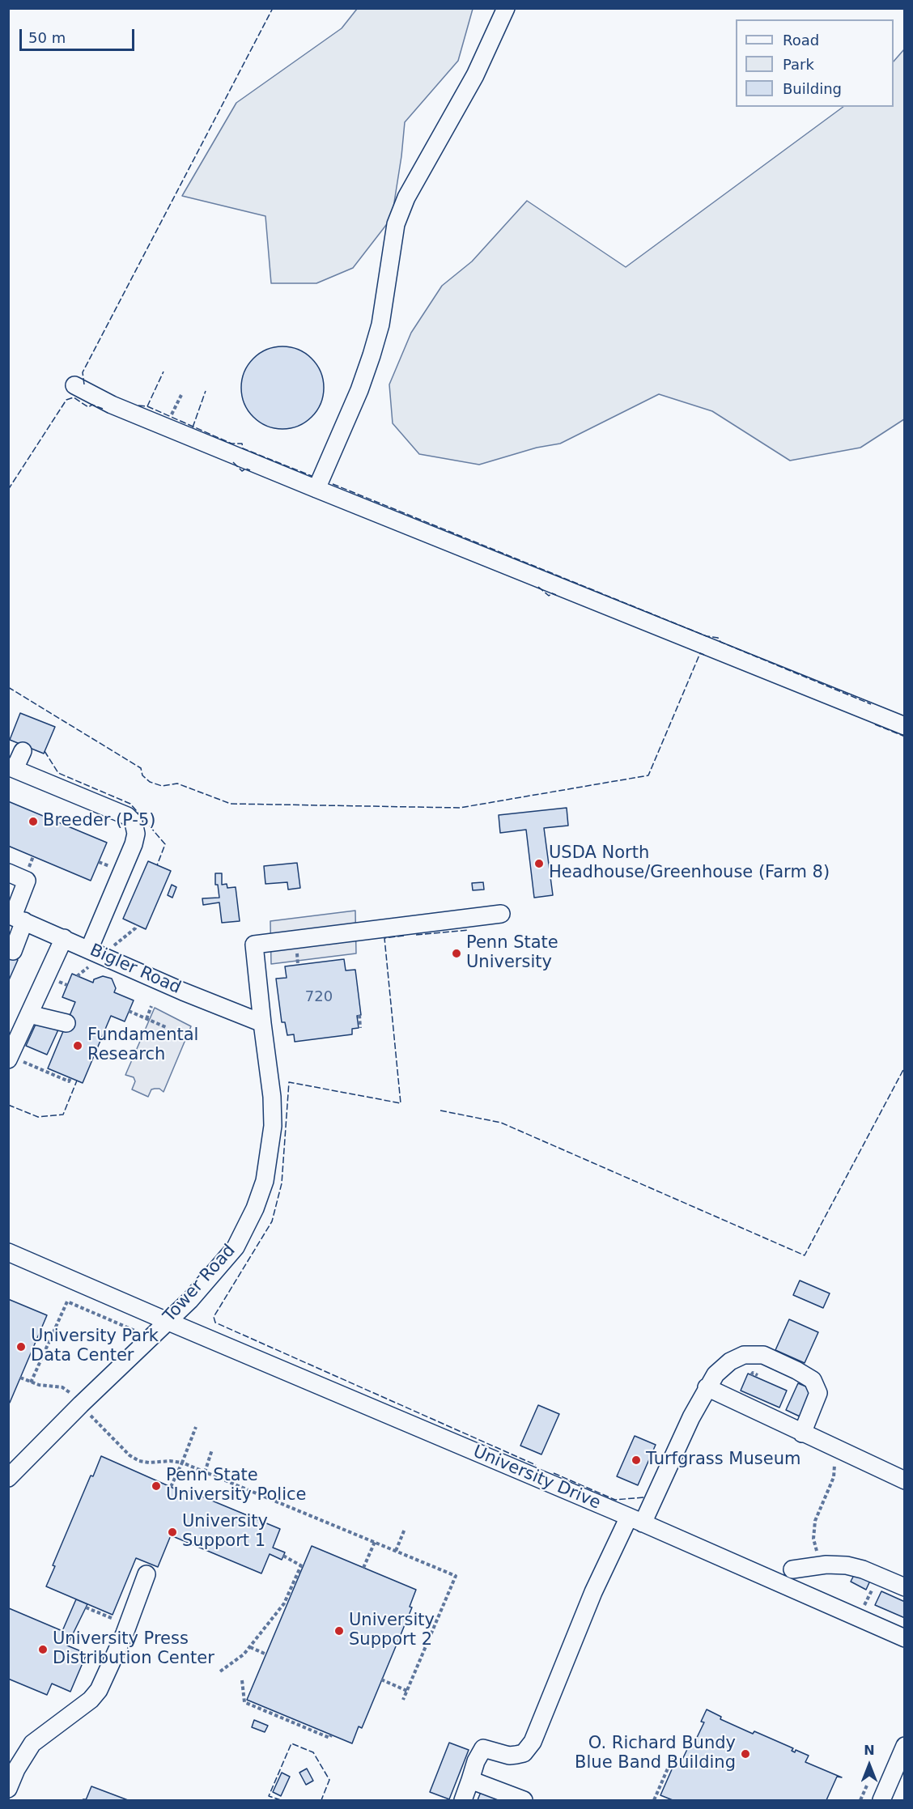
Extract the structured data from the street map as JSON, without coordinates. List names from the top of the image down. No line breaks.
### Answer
{"streets":{"street":["Bigler Road","Tower Road","University Drive"]},"crossings":[["Bigler Road","Tower Road"],["Tower Road","University Drive"]],"places":["Breeder (P-5)","USDA North Headhouse/Greenhouse (Farm 8)","Penn State University","Fundamental Research","University Park Data Center","Turfgrass Museum","Penn State University Police","University Support 1","University Support 2","University Press Distribution Center","O. Richard Bundy Blue Band Building"],"house_numbers":["720"],"legend":["Road","Park","Building"],"scale_bar":"50 m","north":"top"}
